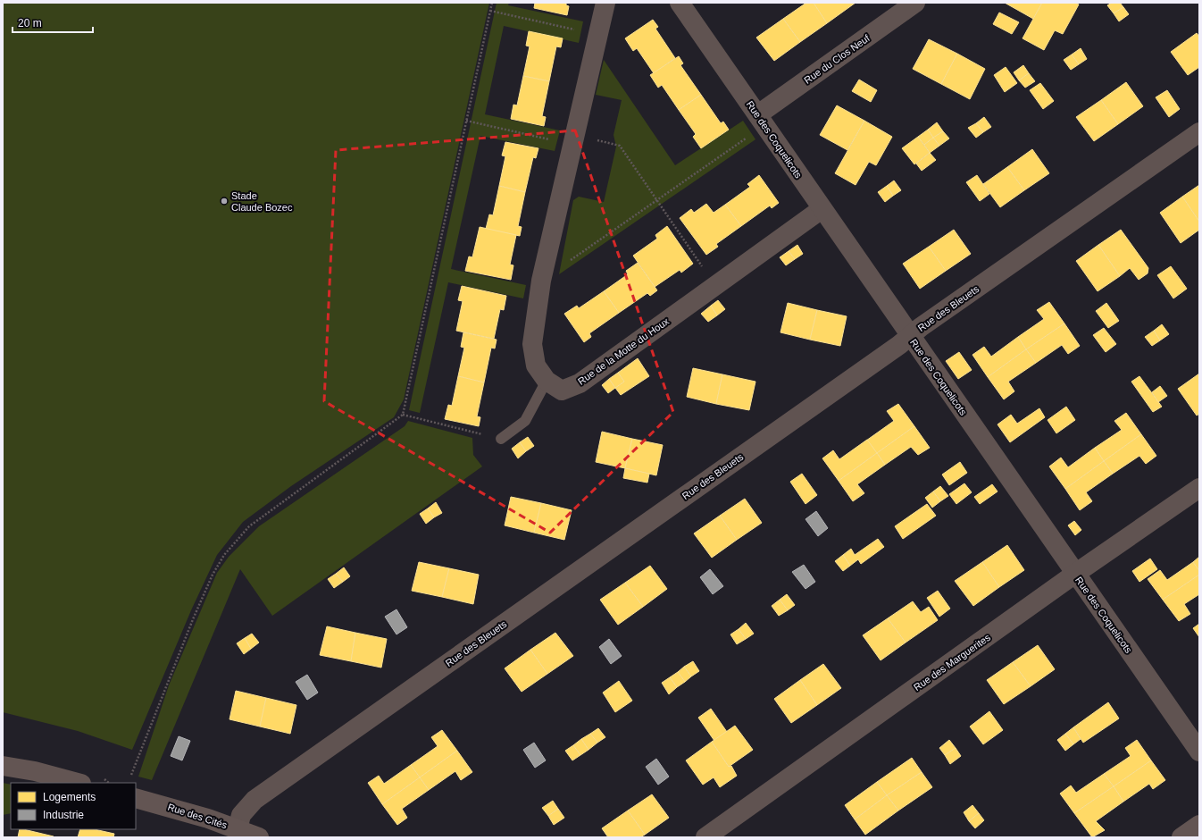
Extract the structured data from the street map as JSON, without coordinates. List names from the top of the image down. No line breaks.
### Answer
{"streets":{"street":["Rue du Clos Neuf","Rue des Coquelicots","Rue des Bleuets","Rue de la Motte du Houx","Rue des Marguerites","Rue des Cités"]},"crossings":[["Rue du Clos Neuf","Rue des Coquelicots"],["Rue des Coquelicots","Rue des Bleuets"],["Rue des Coquelicots","Rue de la Motte du Houx"],["Rue des Coquelicots","Rue des Marguerites"],["Rue des Bleuets","Rue des Cités"]],"places":["Stade Claude Bozec"],"legend":["Logements","Industrie"],"scale_bar":"20 m"}
